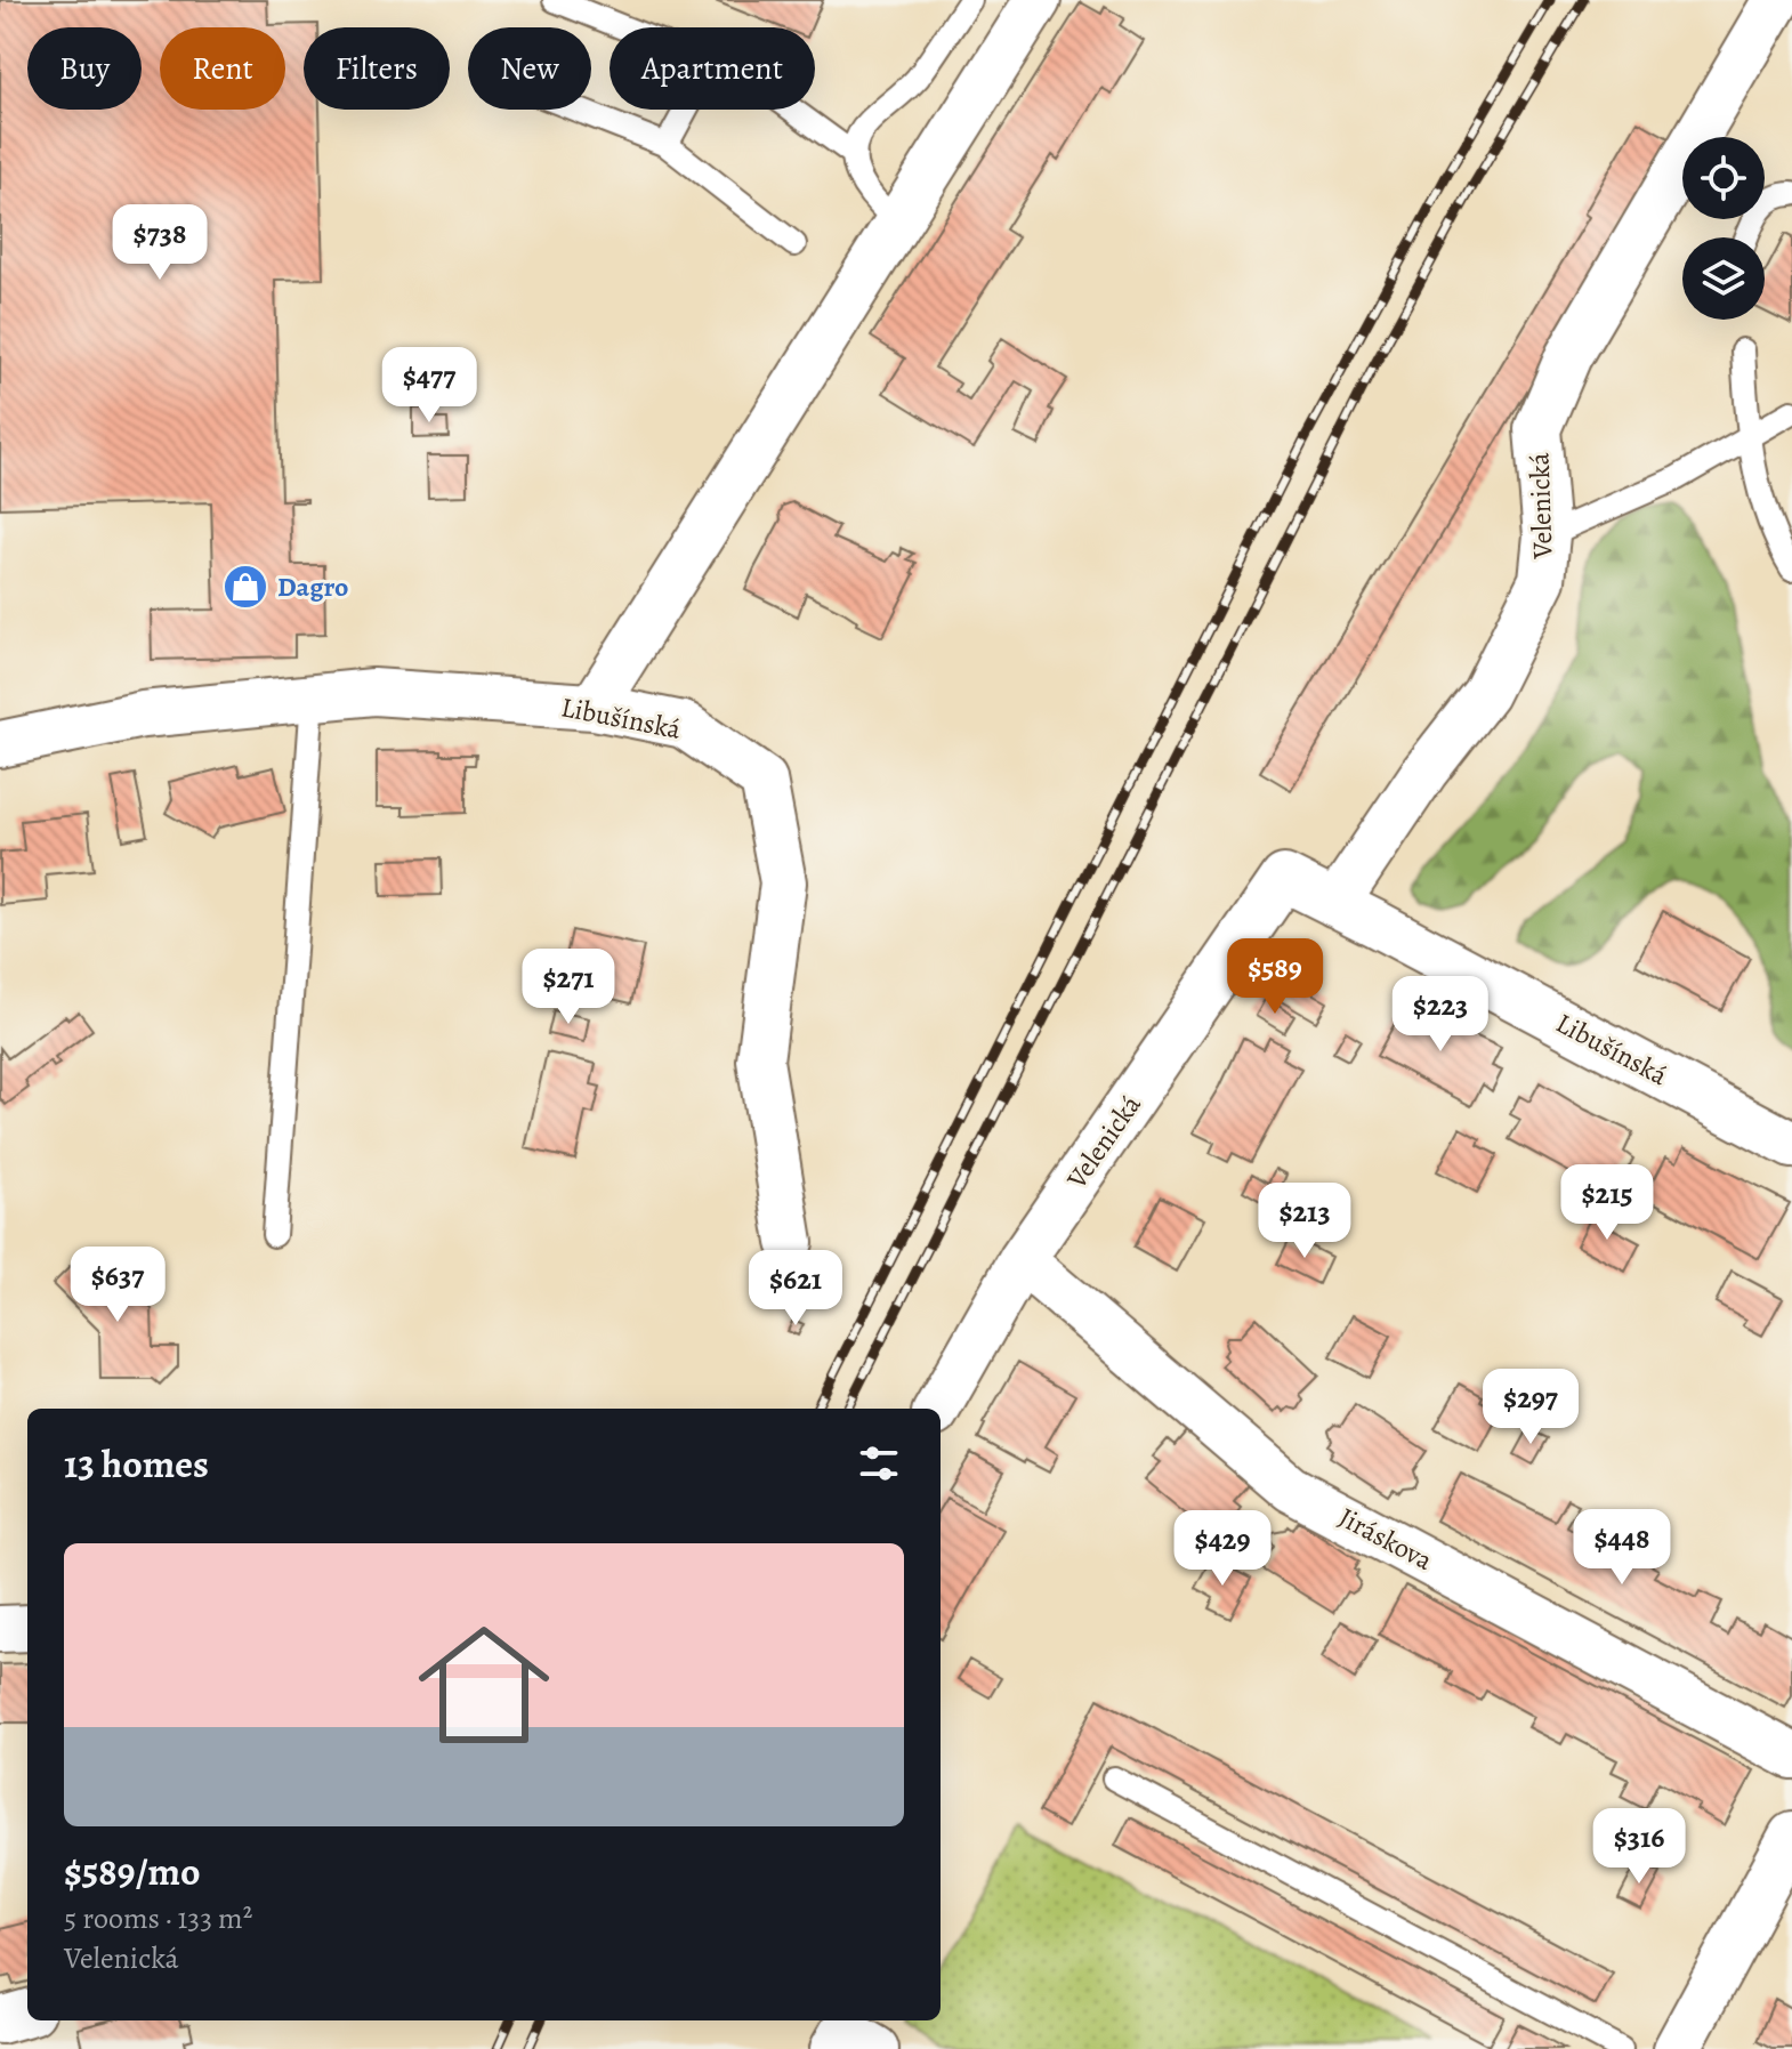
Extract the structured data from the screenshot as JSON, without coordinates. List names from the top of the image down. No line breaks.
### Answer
{"streets":{"street":["Velenická","Libušínská","Jiráskova"]},"crossings":[["Velenická","Libušínská"],["Velenická","Jiráskova"]],"places":{"shop":["Dagro"]},"page":{"chip":["Buy","Rent","Filters","New","Apartment"],"price":["$738","$477","$589","$271","$223","$215","$213","$637","$621","$297","$448","$429","$316"],"heading":"13 homes","list":[{"name":"$589/mo","note":"5 rooms · 133 m² · Velenická"}]}}
